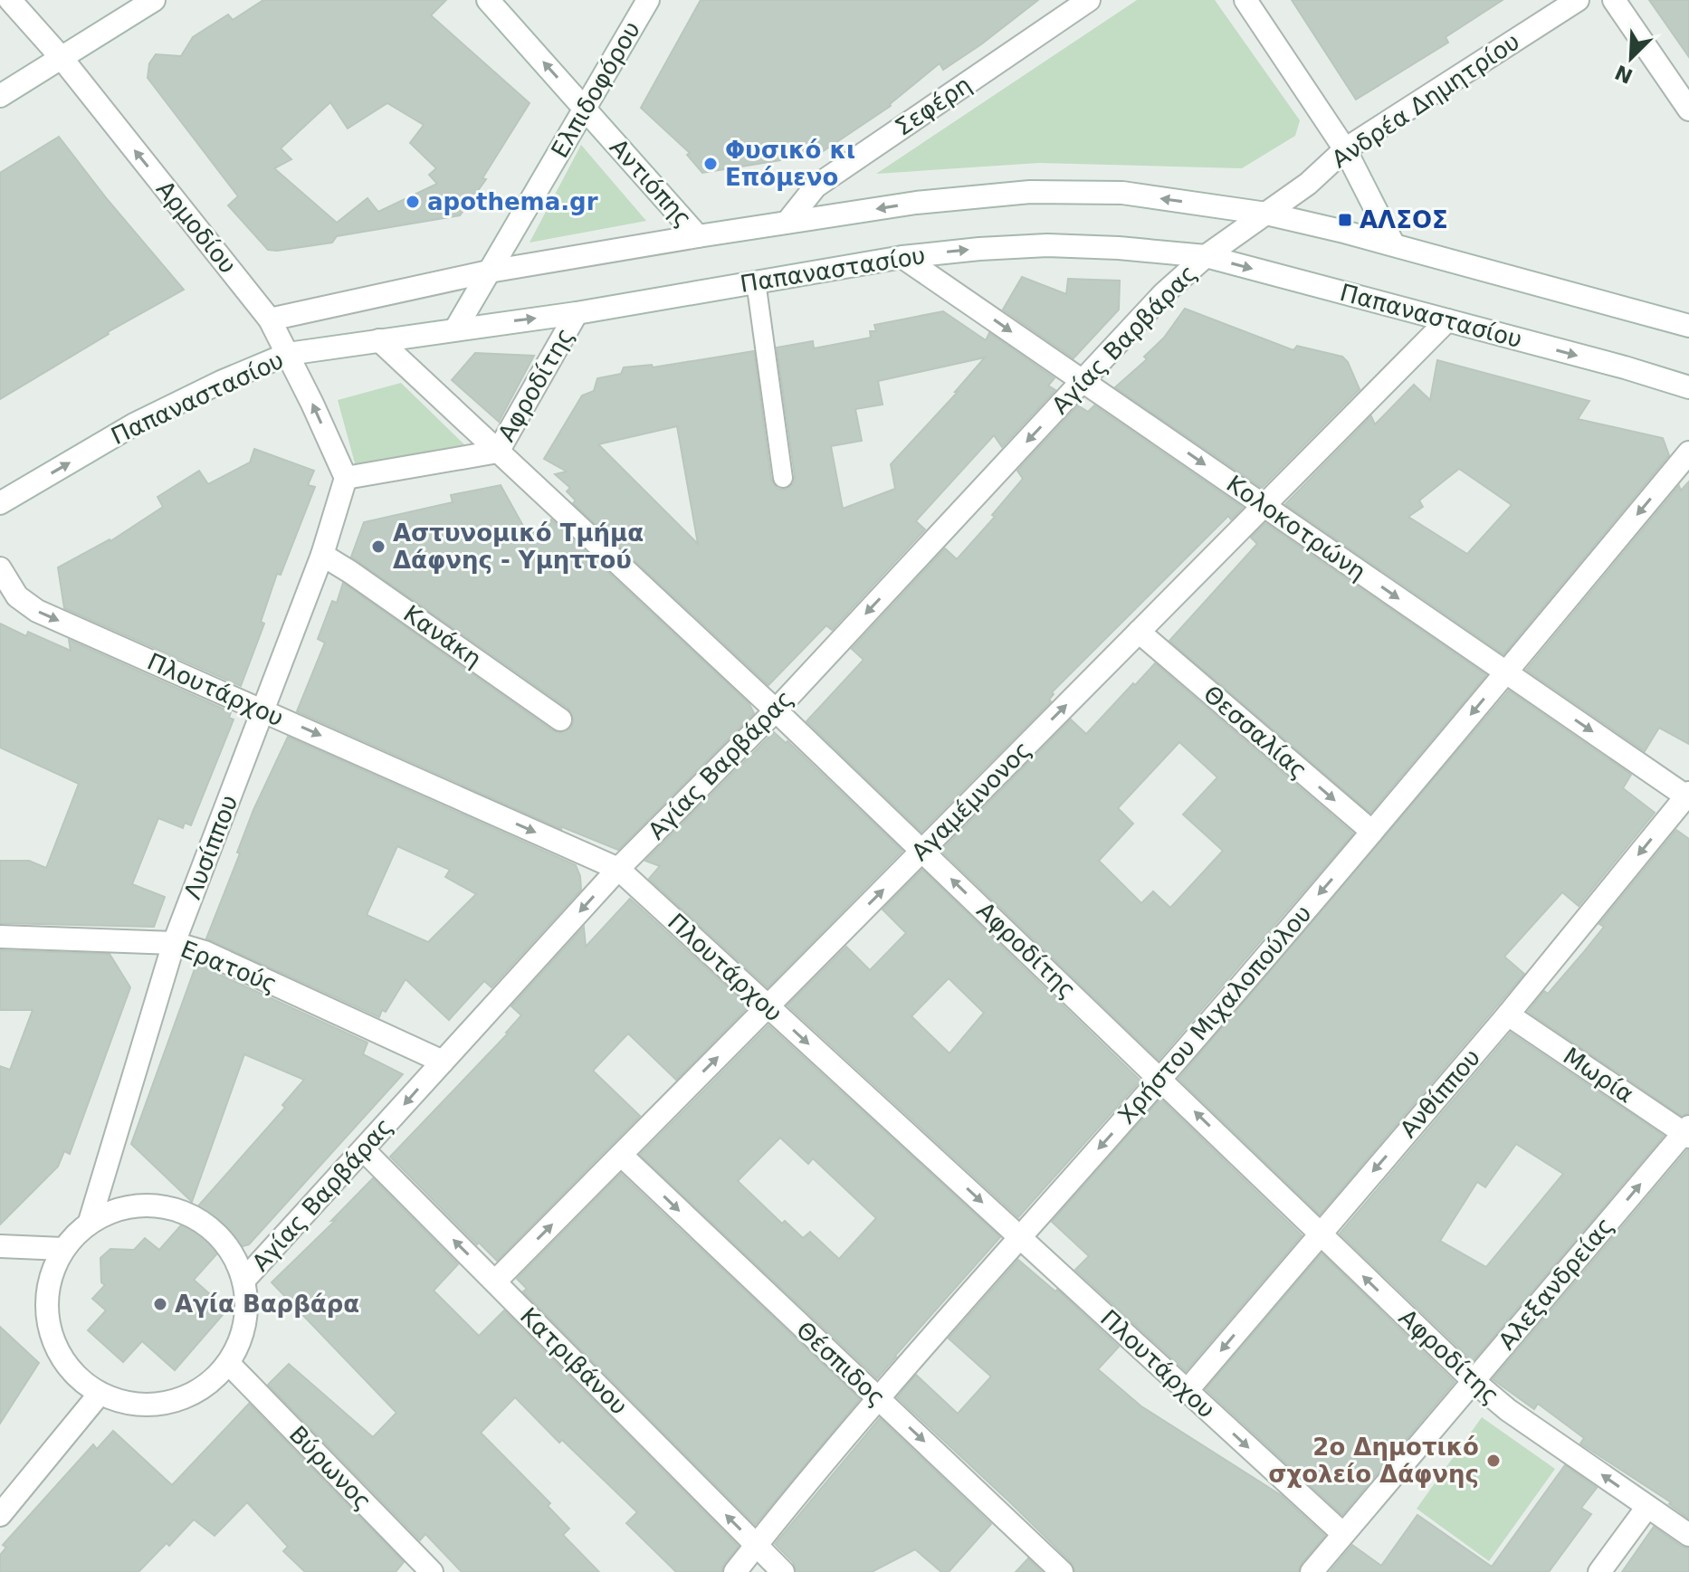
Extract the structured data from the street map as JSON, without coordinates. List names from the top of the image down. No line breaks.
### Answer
{"streets":{"street":["Ελπιδοφόρου","Ανδρέα Δημητρίου","Σεφέρη","Αντιόπης","Αρμοδίου","Παπαναστασίου","Αγίας Βαρβάρας","Αφροδίτης","Κολοκοτρώνη","Κανάκη","Πλουτάρχου","Θεσσαλίας","Αγαμέμνονος","Λυσίππου","Ερατούς","Χρήστου Μιχαλοπούλου","Μωρία","Ανθίππου","Αλεξανδρείας","Κατριβάνου","Θέσπιδος","Βύρωνος"]},"crossings":[["Ελπιδοφόρου","Αντιόπης"],["Ελπιδοφόρου","Παπαναστασίου"],["Ανδρέα Δημητρίου","Παπαναστασίου"],["Ανδρέα Δημητρίου","Αγίας Βαρβάρας"],["Σεφέρη","Παπαναστασίου"],["Αντιόπης","Παπαναστασίου"],["Αρμοδίου","Παπαναστασίου"],["Αρμοδίου","Λυσίππου"],["Παπαναστασίου","Αγίας Βαρβάρας"],["Παπαναστασίου","Αφροδίτης"],["Παπαναστασίου","Κολοκοτρώνη"],["Παπαναστασίου","Αγαμέμνονος"],["Αγίας Βαρβάρας","Αφροδίτης"],["Αγίας Βαρβάρας","Κολοκοτρώνη"],["Αγίας Βαρβάρας","Πλουτάρχου"],["Αγίας Βαρβάρας","Λυσίππου"],["Αγίας Βαρβάρας","Ερατούς"],["Αγίας Βαρβάρας","Κατριβάνου"],["Αγίας Βαρβάρας","Βύρωνος"],["Αφροδίτης","Αγαμέμνονος"],["Αφροδίτης","Χρήστου Μιχαλοπούλου"],["Αφροδίτης","Ανθίππου"],["Αφροδίτης","Αλεξανδρείας"],["Κολοκοτρώνη","Αγαμέμνονος"],["Κολοκοτρώνη","Χρήστου Μιχαλοπούλου"],["Κολοκοτρώνη","Ανθίππου"],["Κανάκη","Λυσίππου"],["Πλουτάρχου","Αγαμέμνονος"],["Πλουτάρχου","Λυσίππου"],["Πλουτάρχου","Χρήστου Μιχαλοπούλου"],["Πλουτάρχου","Ανθίππου"],["Πλουτάρχου","Αλεξανδρείας"],["Θεσσαλίας","Αγαμέμνονος"],["Θεσσαλίας","Χρήστου Μιχαλοπούλου"],["Αγαμέμνονος","Κατριβάνου"],["Αγαμέμνονος","Θέσπιδος"],["Λυσίππου","Ερατούς"],["Λυσίππου","Βύρωνος"],["Χρήστου Μιχαλοπούλου","Κατριβάνου"],["Χρήστου Μιχαλοπούλου","Θέσπιδος"],["Μωρία","Ανθίππου"],["Μωρία","Αλεξανδρείας"]],"one_way":["Αντιόπης","Αρμοδίου","Αγίας Βαρβάρας","Αφροδίτης","Κολοκοτρώνη","Πλουτάρχου","Θεσσαλίας","Αγαμέμνονος","Χρήστου Μιχαλοπούλου","Ανθίππου","Αλεξανδρείας","Κατριβάνου","Θέσπιδος"],"places":{"other":["Φυσικό κι Επόμενο","apothema.gr","Αστυνομικό Τμήμα Δάφνης - Υμηττού","Αγία Βαρβάρα","2ο Δημοτικό σχολείο Δάφνης"],"transit":["ΑΛΣΟΣ"]},"north":"bottom left"}
